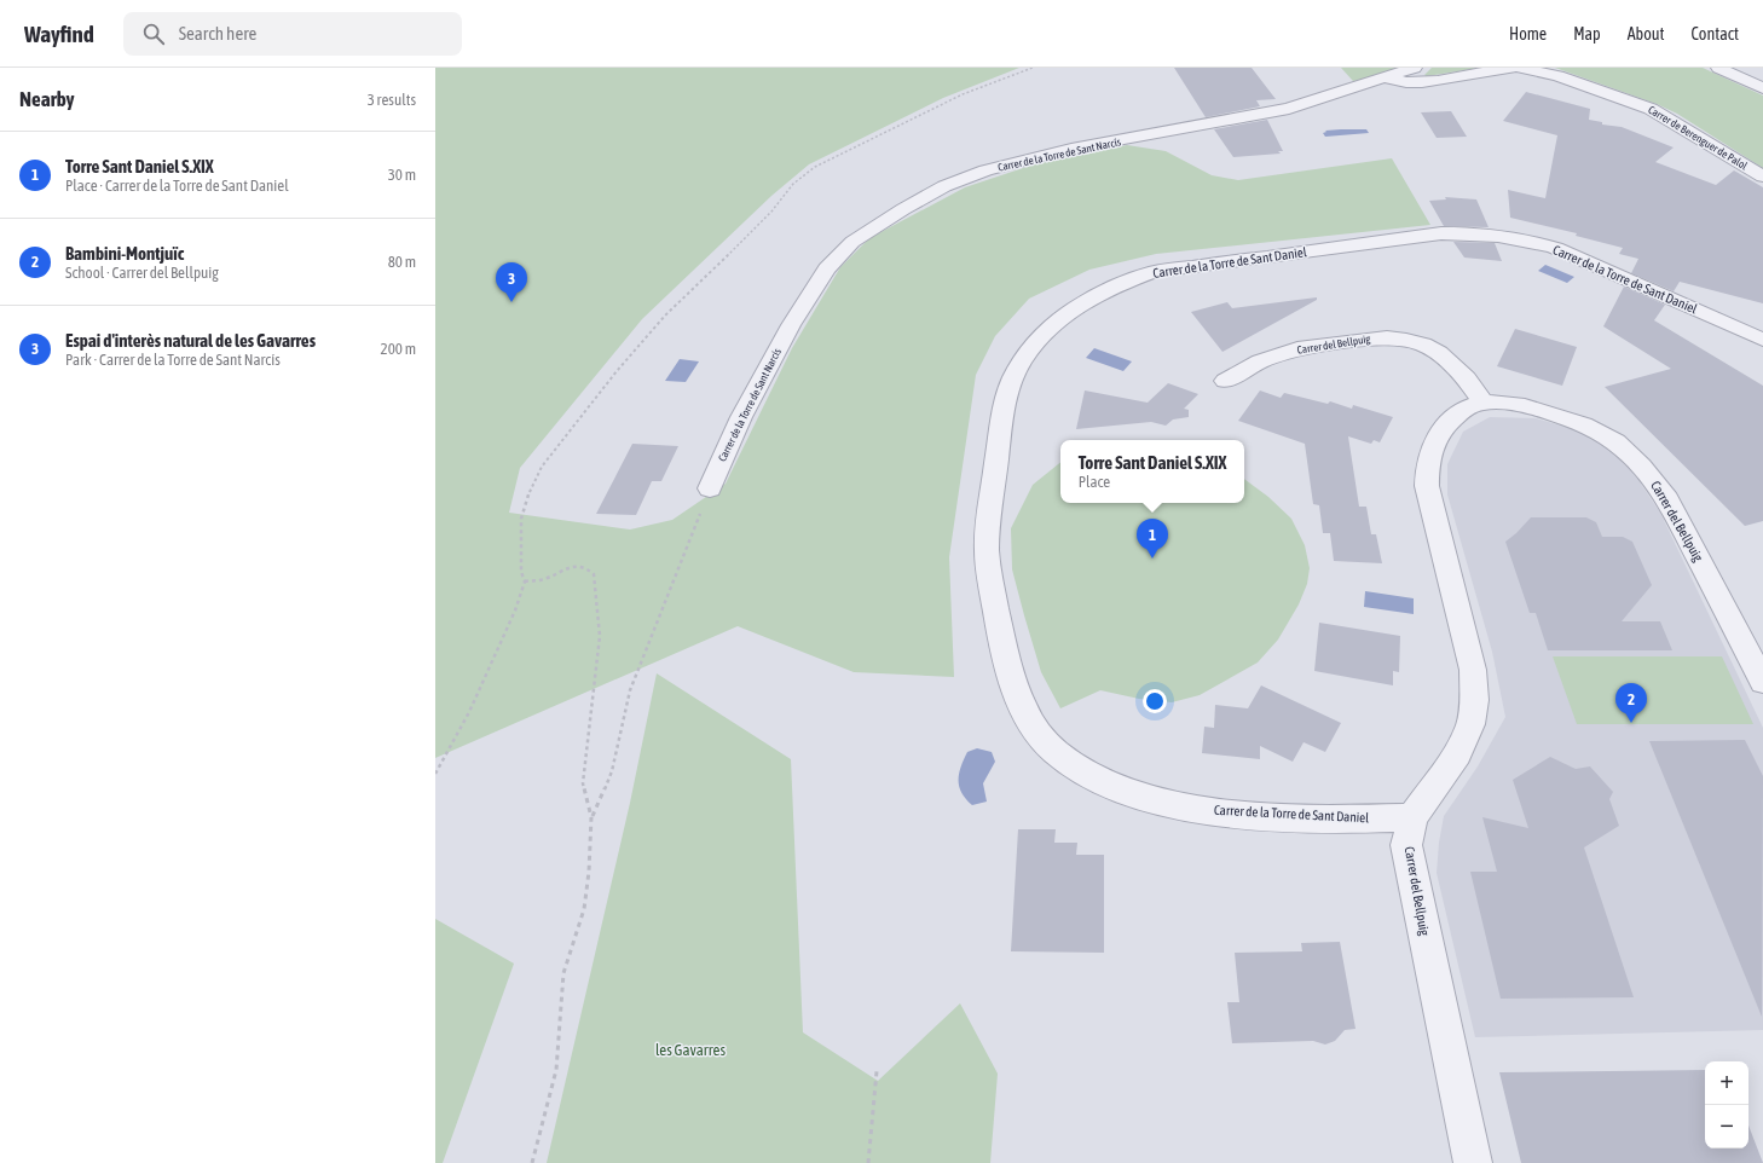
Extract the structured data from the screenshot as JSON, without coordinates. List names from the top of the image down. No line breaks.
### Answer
{"streets":{"street":["Carrer de Berenguer de Palol","Carrer de la Torre de Sant Narcís","Carrer de la Torre de Sant Daniel","Carrer del Bellpuig"]},"crossings":[["Carrer de la Torre de Sant Daniel","Carrer del Bellpuig"]],"parks":["les Gavarres"],"page":{"header":"Wayfind","search":"Search here","nav":["Home","Map","About","Contact"],"heading":["Nearby","3 results"],"list":[{"mark":"1","name":"Torre Sant Daniel S.XIX","note":"Place · Carrer de la Torre de Sant Daniel","value":"30 m"},{"mark":"2","name":"Bambini-Montjuïc","note":"School · Carrer del Bellpuig","value":"80 m"},{"mark":"3","name":"Espai d'interès natural de les Gavarres","note":"Park · Carrer de la Torre de Sant Narcís","value":"200 m"}],"pins":["3","1","2"],"popup":["Torre Sant Daniel S.XIX","Place"],"map_buttons":["+","−"]}}
